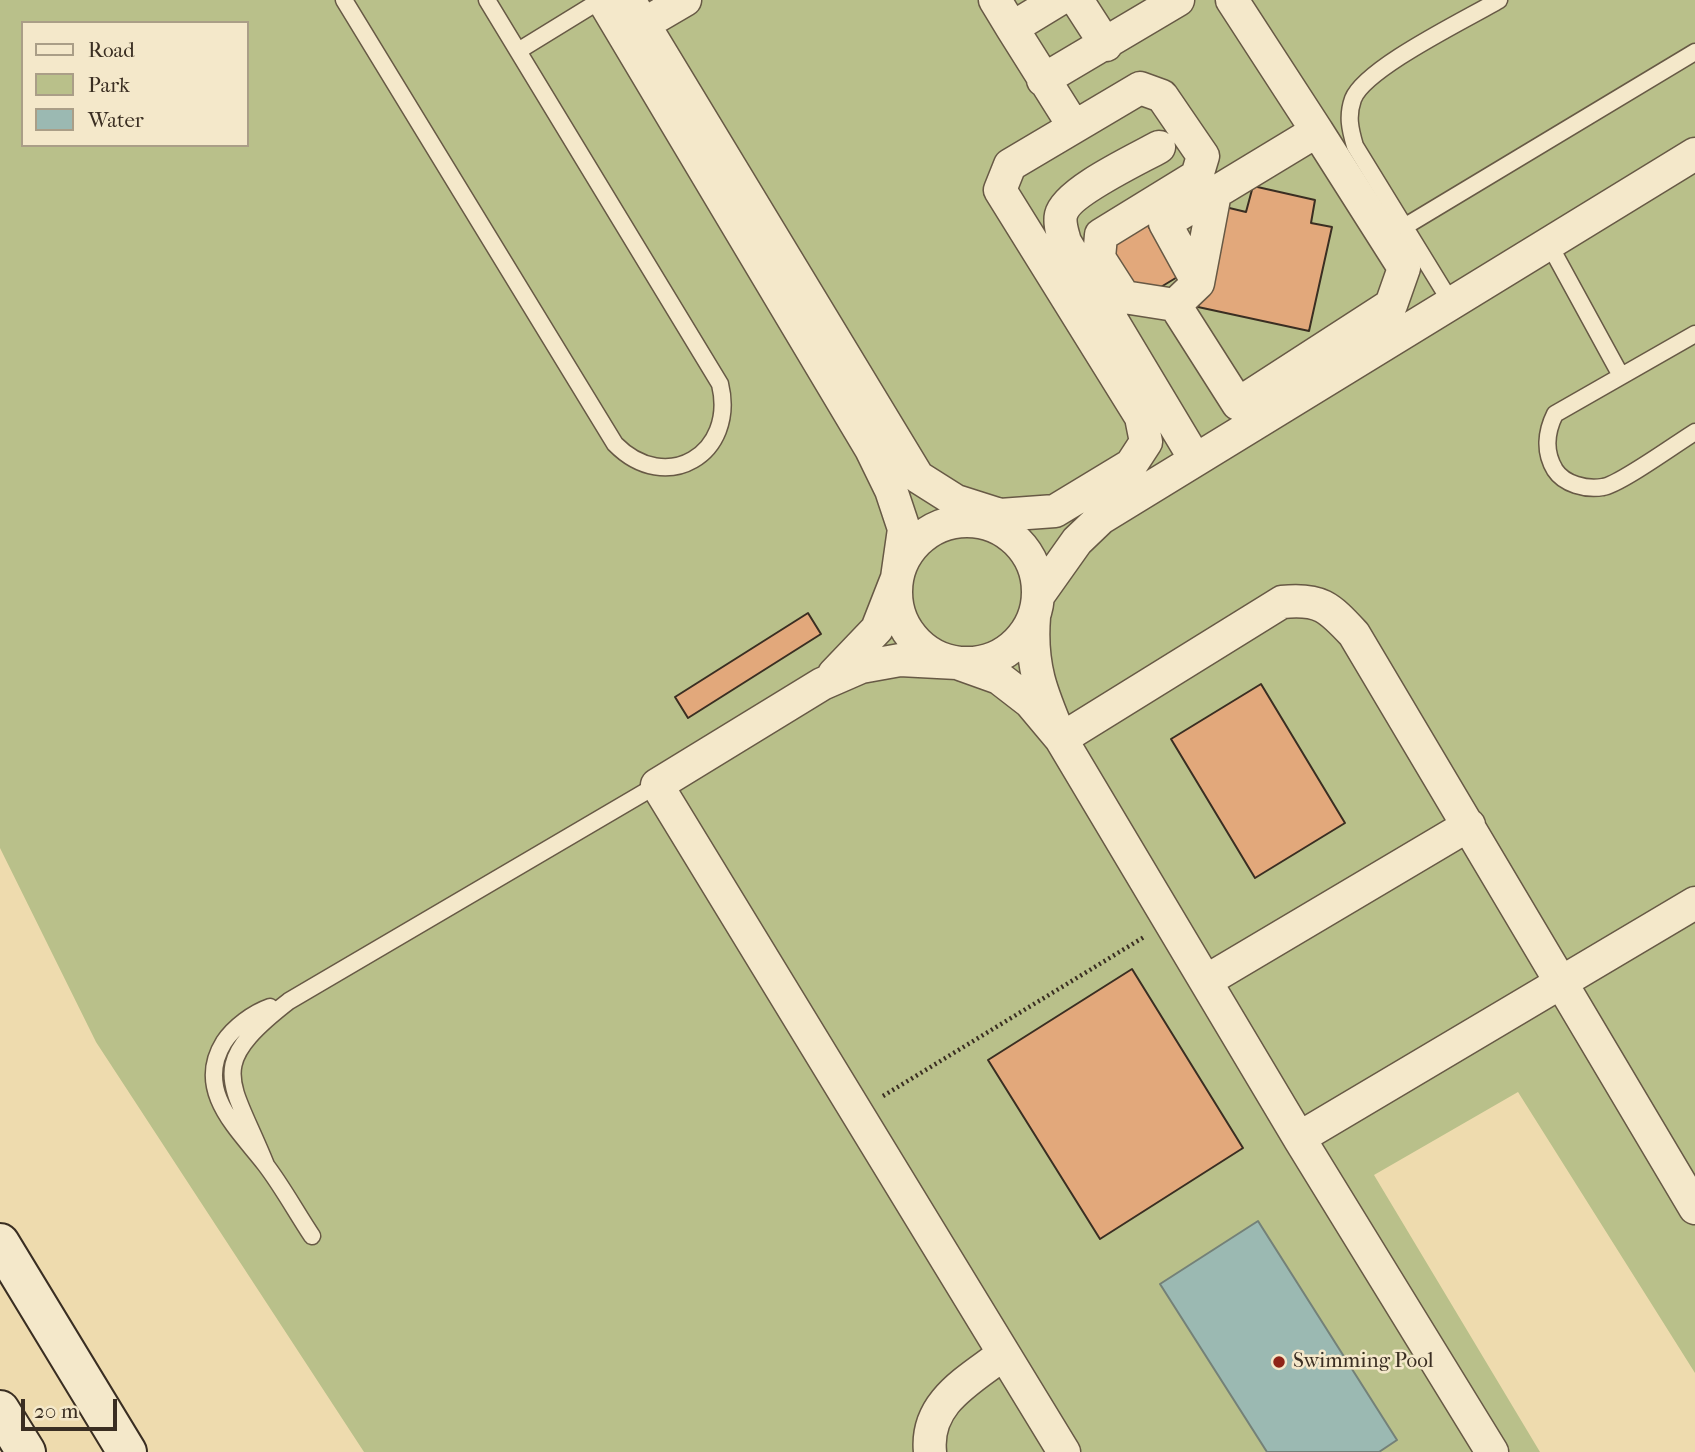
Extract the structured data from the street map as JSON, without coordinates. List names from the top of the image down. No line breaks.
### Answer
{"places":["Swimming Pool"],"legend":["Road","Park","Water"],"scale_bar":"20 m"}
